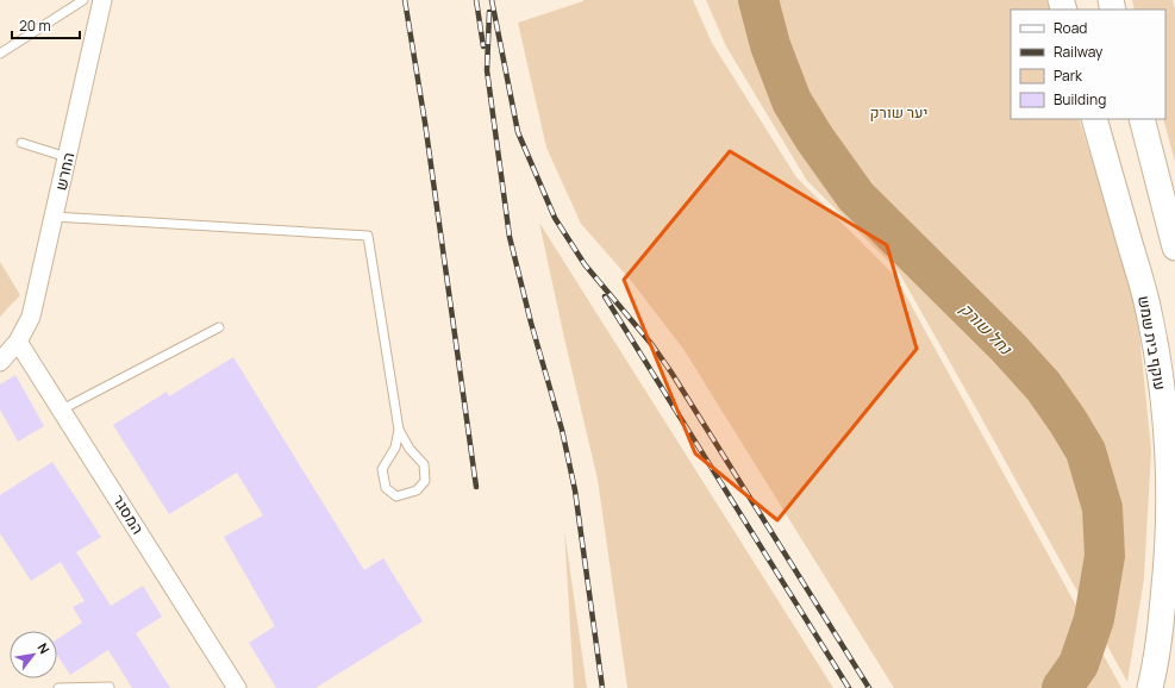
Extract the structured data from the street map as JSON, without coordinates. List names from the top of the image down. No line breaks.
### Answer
{"streets":{"main road":["עוקף בית שמש"],"street":["החרש","המסגר"]},"crossings":[["החרש","המסגר"]],"water":["נחל שורק"],"parks":["יער שורק"],"legend":["Road","Railway","Park","Building"],"scale_bar":"20 m","north":"top right"}
